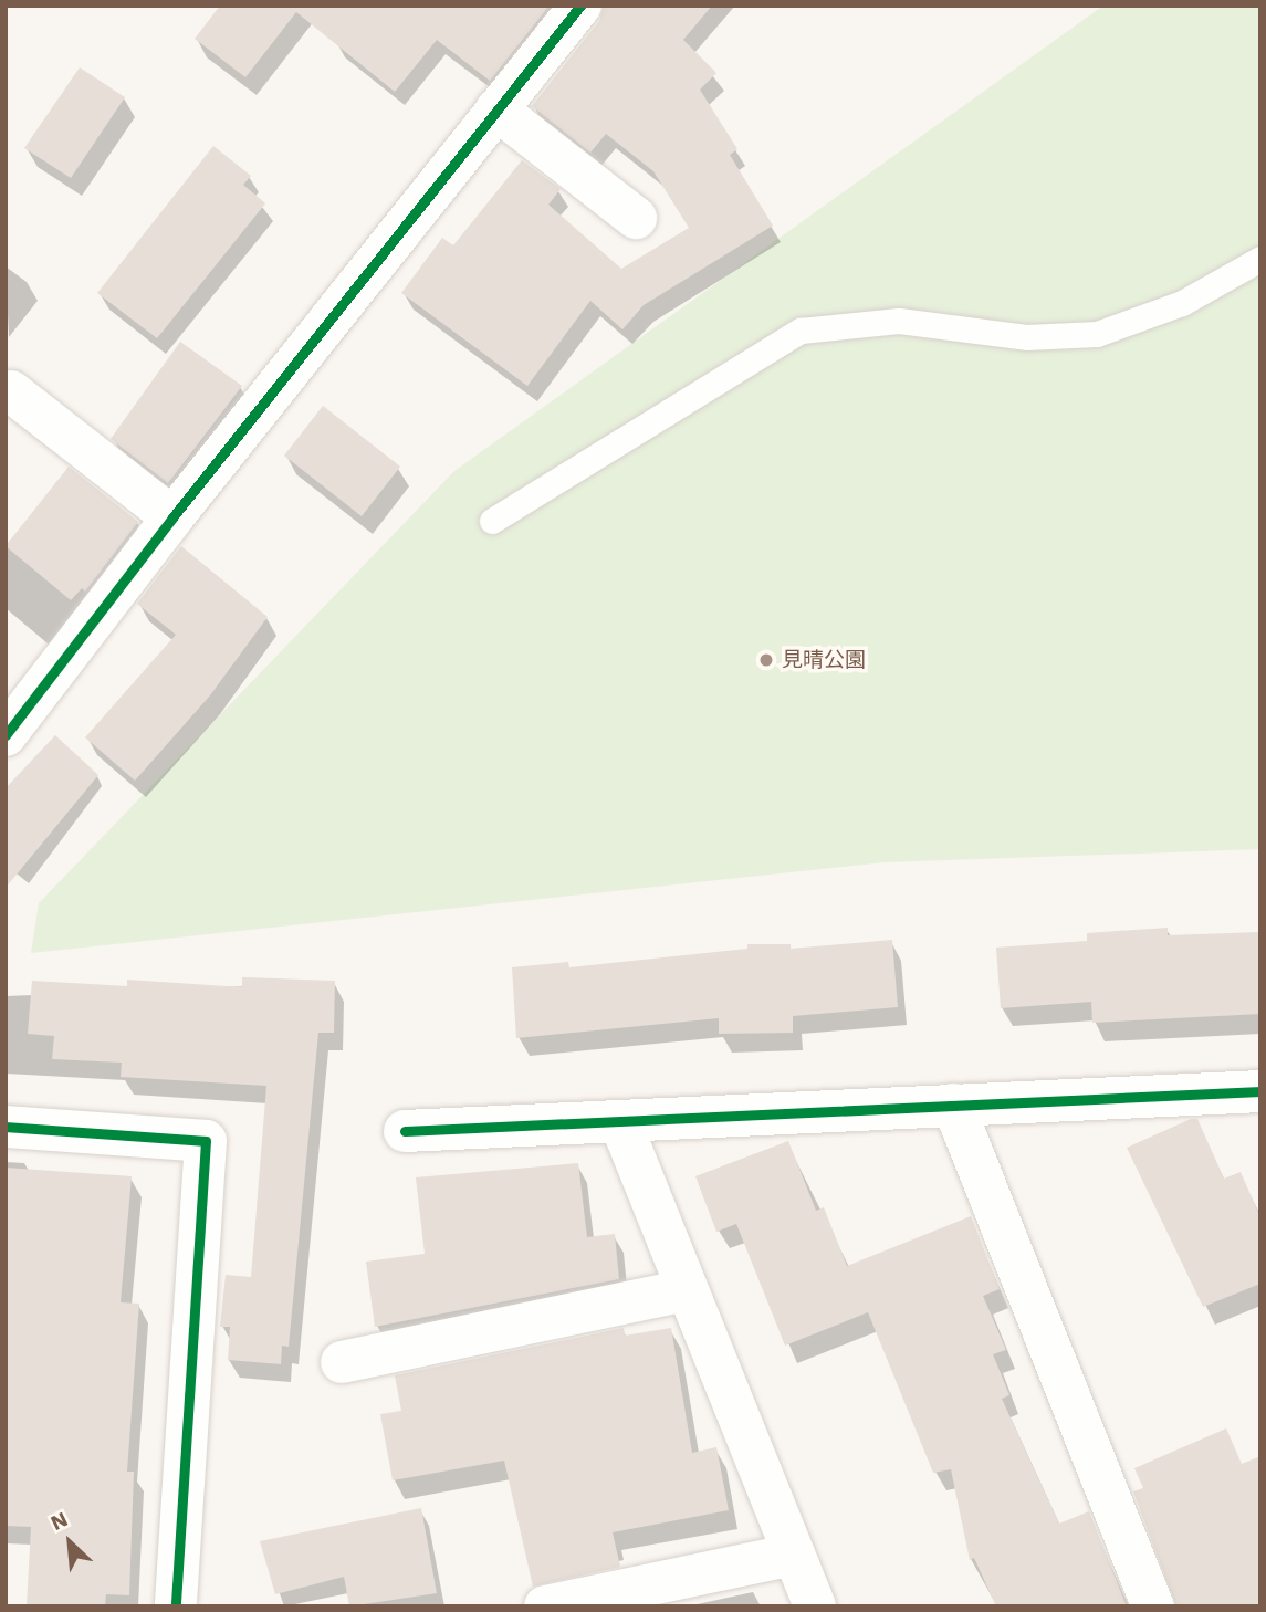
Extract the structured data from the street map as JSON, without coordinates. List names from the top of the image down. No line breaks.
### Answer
{"places":["見晴公園"],"north":"top left"}
